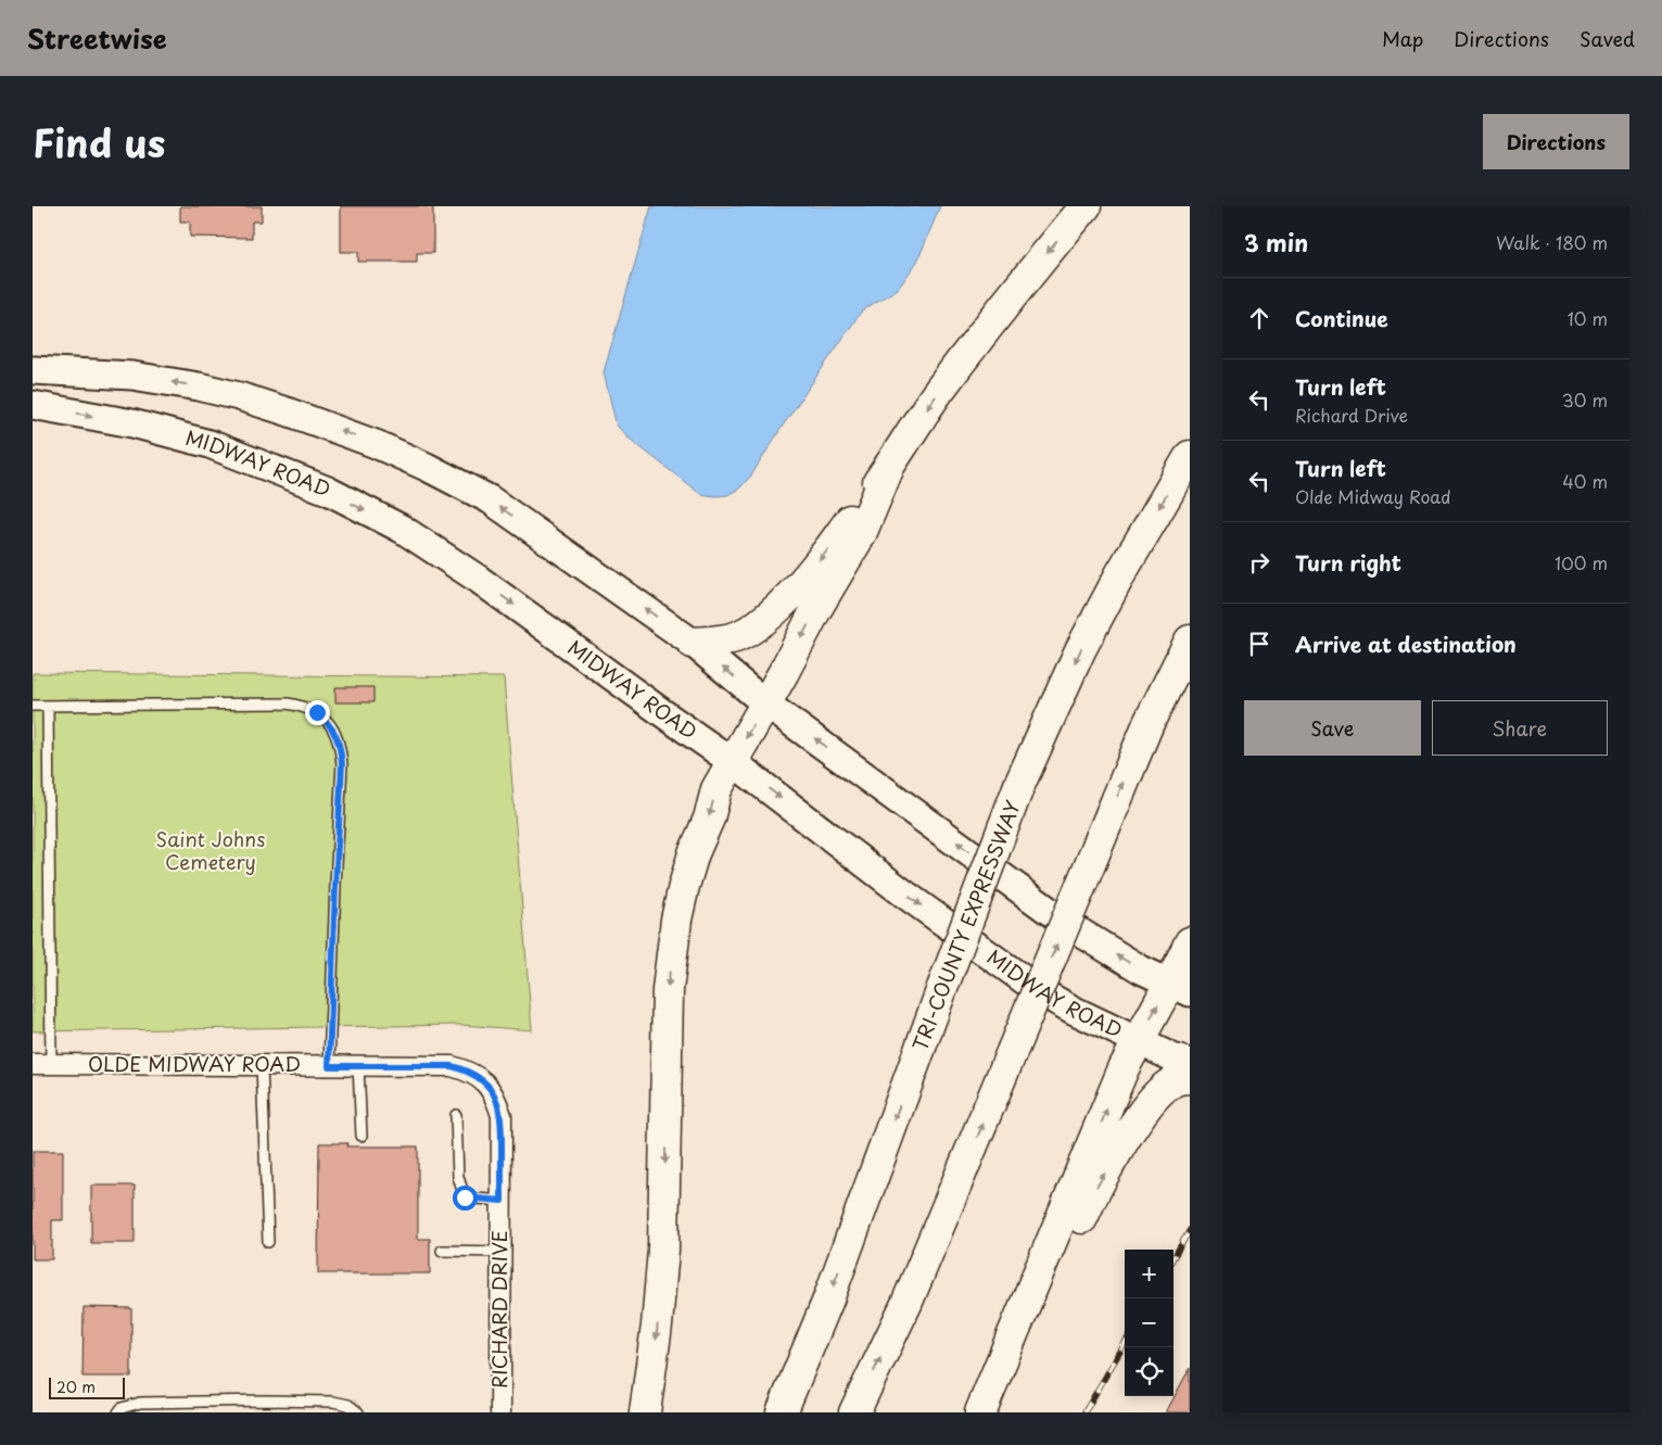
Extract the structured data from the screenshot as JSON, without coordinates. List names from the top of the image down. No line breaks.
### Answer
{"streets":{"highway":["TRI-COUNTY EXPRESSWAY"],"main road":["MIDWAY ROAD"],"street":["OLDE MIDWAY ROAD","RICHARD DRIVE"]},"crossings":[["OLDE MIDWAY ROAD","RICHARD DRIVE"]],"parks":["Saint Johns Cemetery"],"scale_bar":"20 m","page":{"header":"Streetwise","nav":["Map","Directions","Saved"],"title":"Find us","buttons":["Directions",["Save","Share"]],"heading":["3 min","Walk · 180 m"],"list":[["Continue","10 m"],["Turn left","Richard Drive","30 m"],["Turn left","Olde Midway Road","40 m"],["Turn right","100 m"],"Arrive at destination"],"map_buttons":["+","−"],"scale":"20 m"}}
